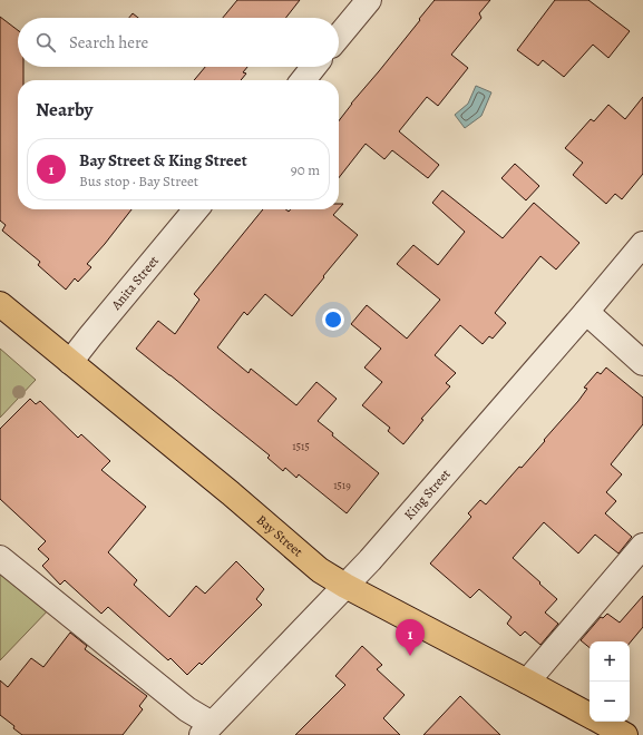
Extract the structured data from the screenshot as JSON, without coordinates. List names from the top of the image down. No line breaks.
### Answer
{"streets":{"main road":["Bay Street"],"street":["Anita Street","King Street"]},"crossings":[["Anita Street","Bay Street"],["King Street","Bay Street"]],"house_numbers":["1515","1519"],"page":{"search":"Search here","heading":"Nearby","list":[{"mark":"1","name":"Bay Street & King Street","note":"Bus stop · Bay Street","value":"90 m"}],"pins":"1","map_buttons":["+","−"]}}
